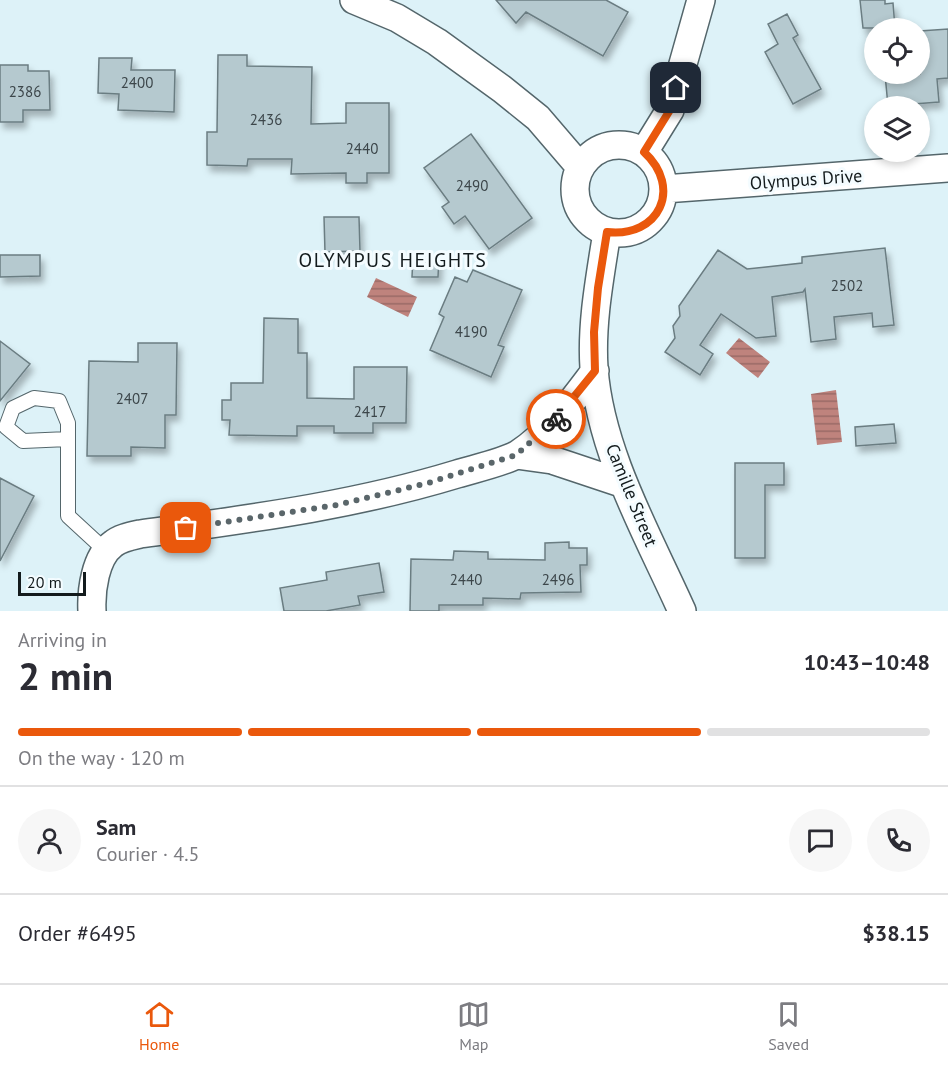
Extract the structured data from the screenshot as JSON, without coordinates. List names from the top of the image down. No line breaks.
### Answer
{"streets":{"street":["Olympus Drive","Camille Street"]},"crossings":[["Olympus Drive","Camille Street"]],"districts":["OLYMPUS HEIGHTS"],"house_numbers":["2400","2386","2436","2440","2490","2502","4190","2407","2417","2440","2496"],"scale_bar":"20 m","page":{"scale":"20 m","heading":["2 min","Arriving in","10:43–10:48"],"panel":["Sam","Courier · 4.5","Order #6495","$38.15"],"bar":"On the way · 120 m","tabs":["Home","Map","Saved"]}}
